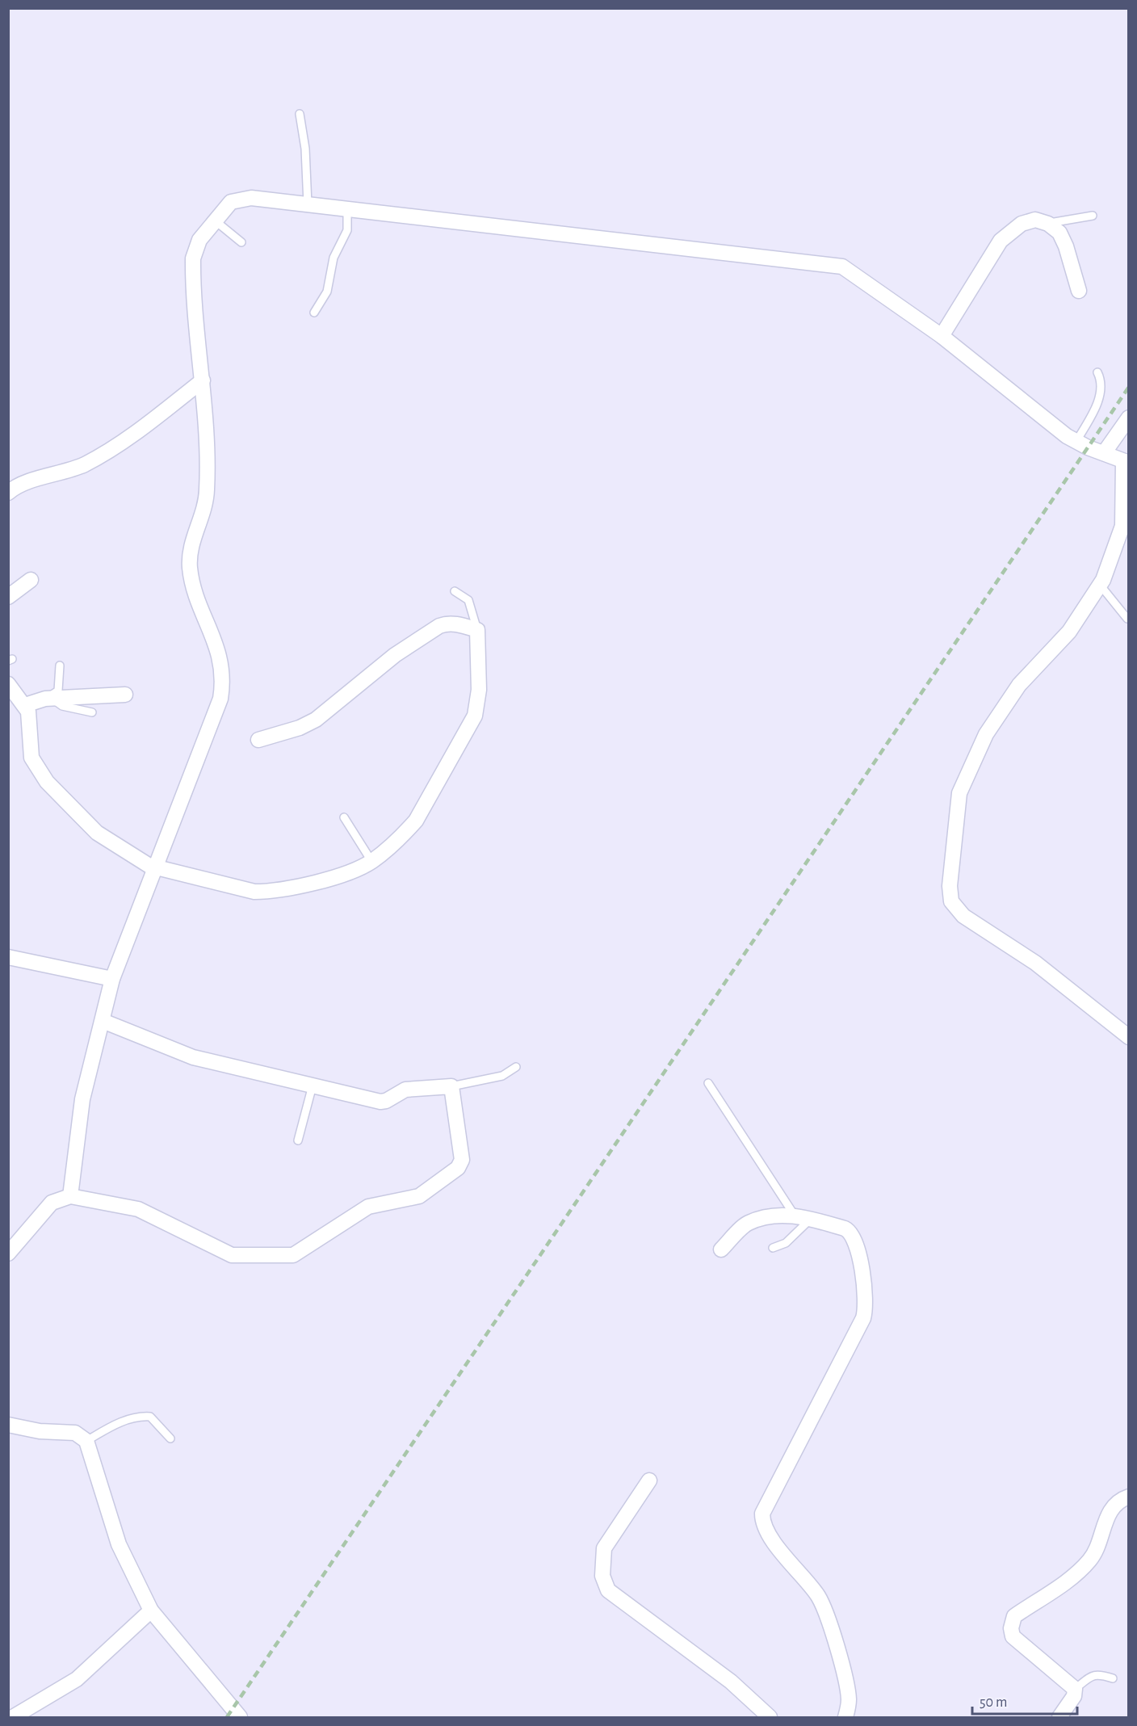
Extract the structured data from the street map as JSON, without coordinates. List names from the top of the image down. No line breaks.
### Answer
{"scale_bar":"50 m"}
